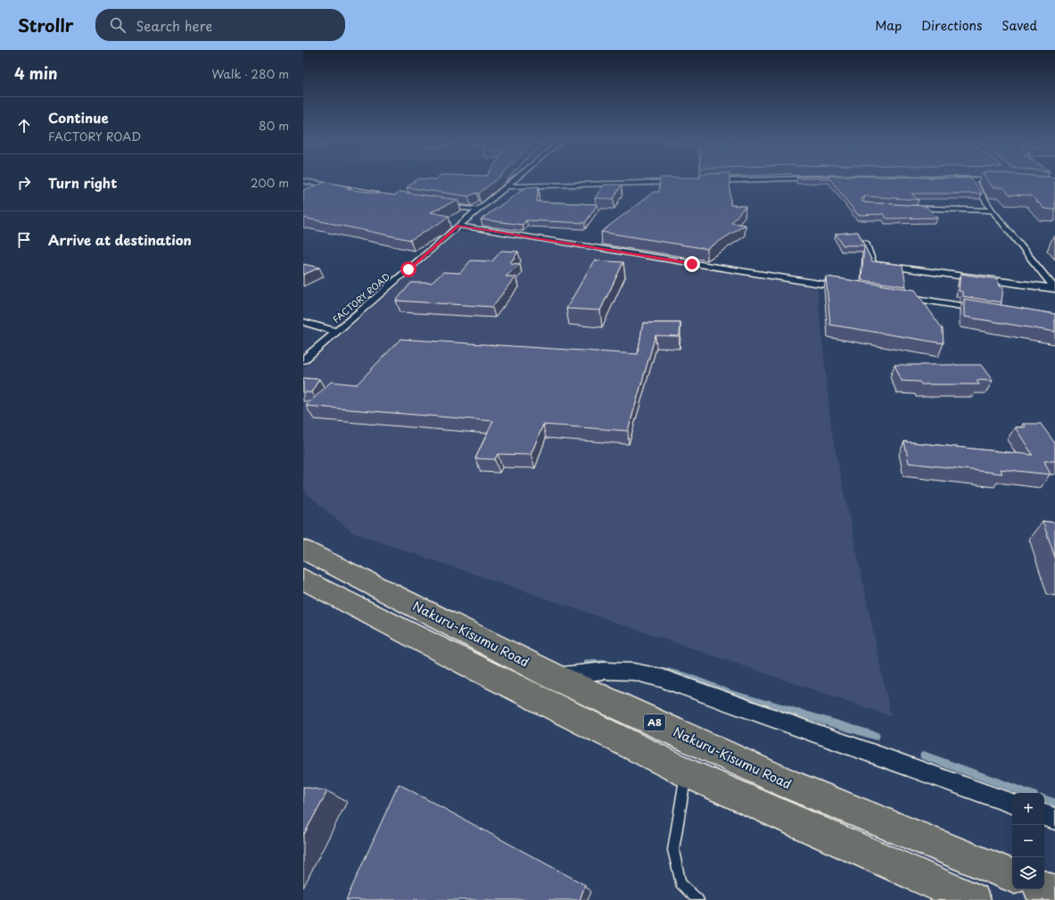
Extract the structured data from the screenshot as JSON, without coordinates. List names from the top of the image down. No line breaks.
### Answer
{"streets":{"highway":["Nakuru-Kisumu Road","A8"],"street":["FACTORY ROAD"]},"page":{"header":"Strollr","search":"Search here","nav":["Map","Directions","Saved"],"heading":["4 min","Walk · 280 m"],"list":[["Continue","FACTORY ROAD","80 m"],["Turn right","200 m"],"Arrive at destination"],"map_buttons":["+","−"]}}
